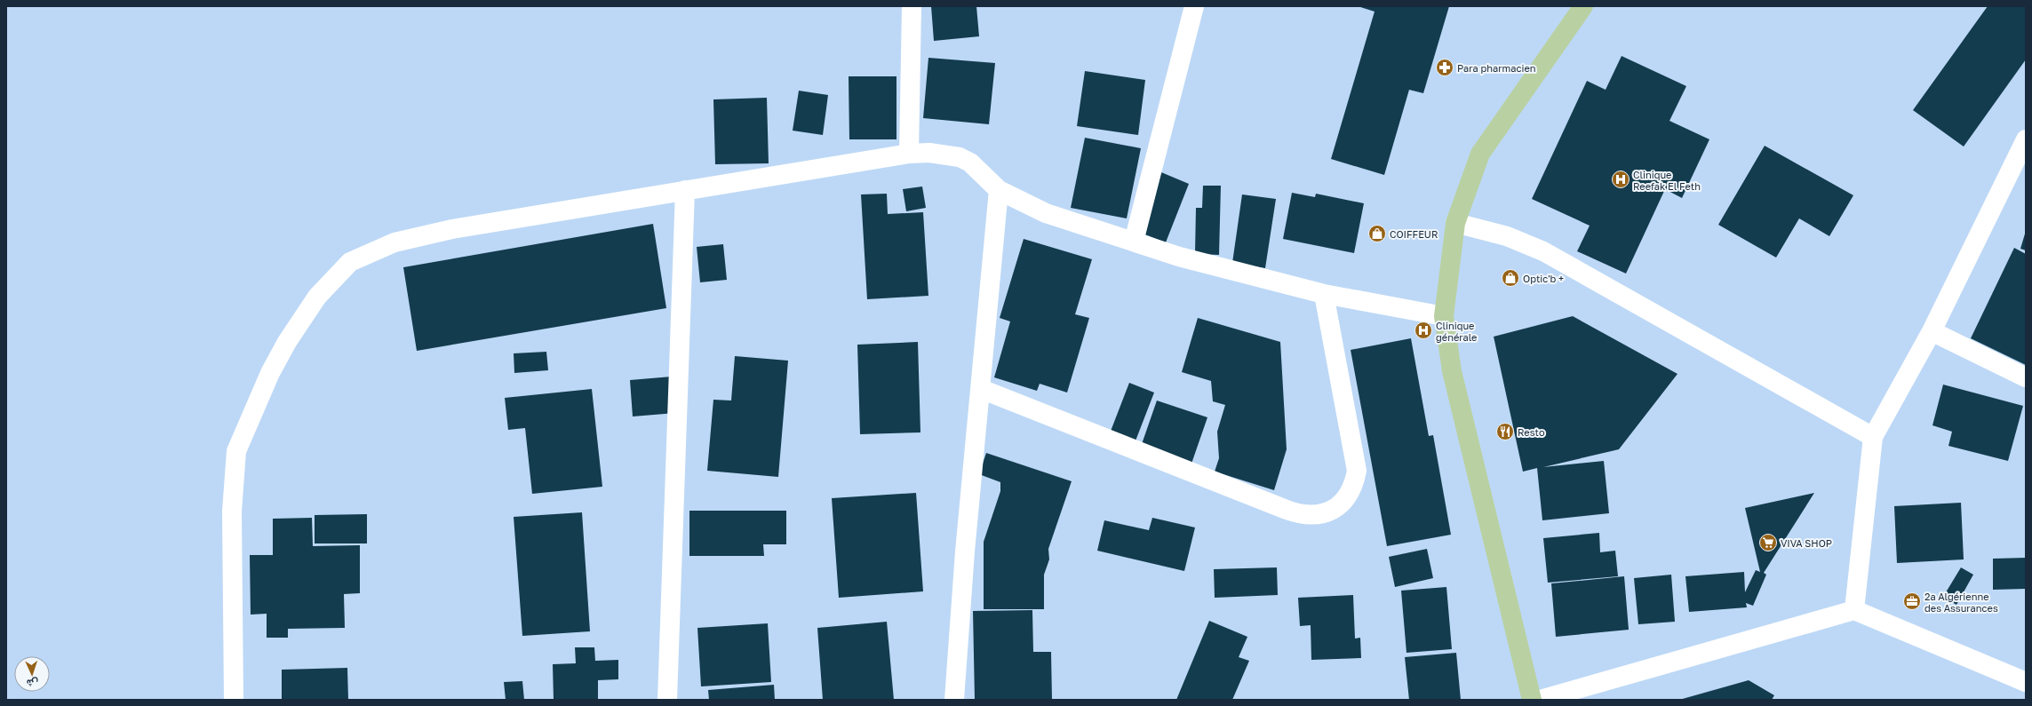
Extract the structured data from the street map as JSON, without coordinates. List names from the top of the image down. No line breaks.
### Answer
{"places":{"pharmacy":["Para pharmacien"],"hospital":["Clinique Reefak El Feth","Clinique générale"],"shop":["COIFFEUR","Optic'b +"],"restaurant":["Resto"],"supermarket":["VIVA SHOP"],"office":["2a Algérienne des Assurances"]},"north":"bottom"}
